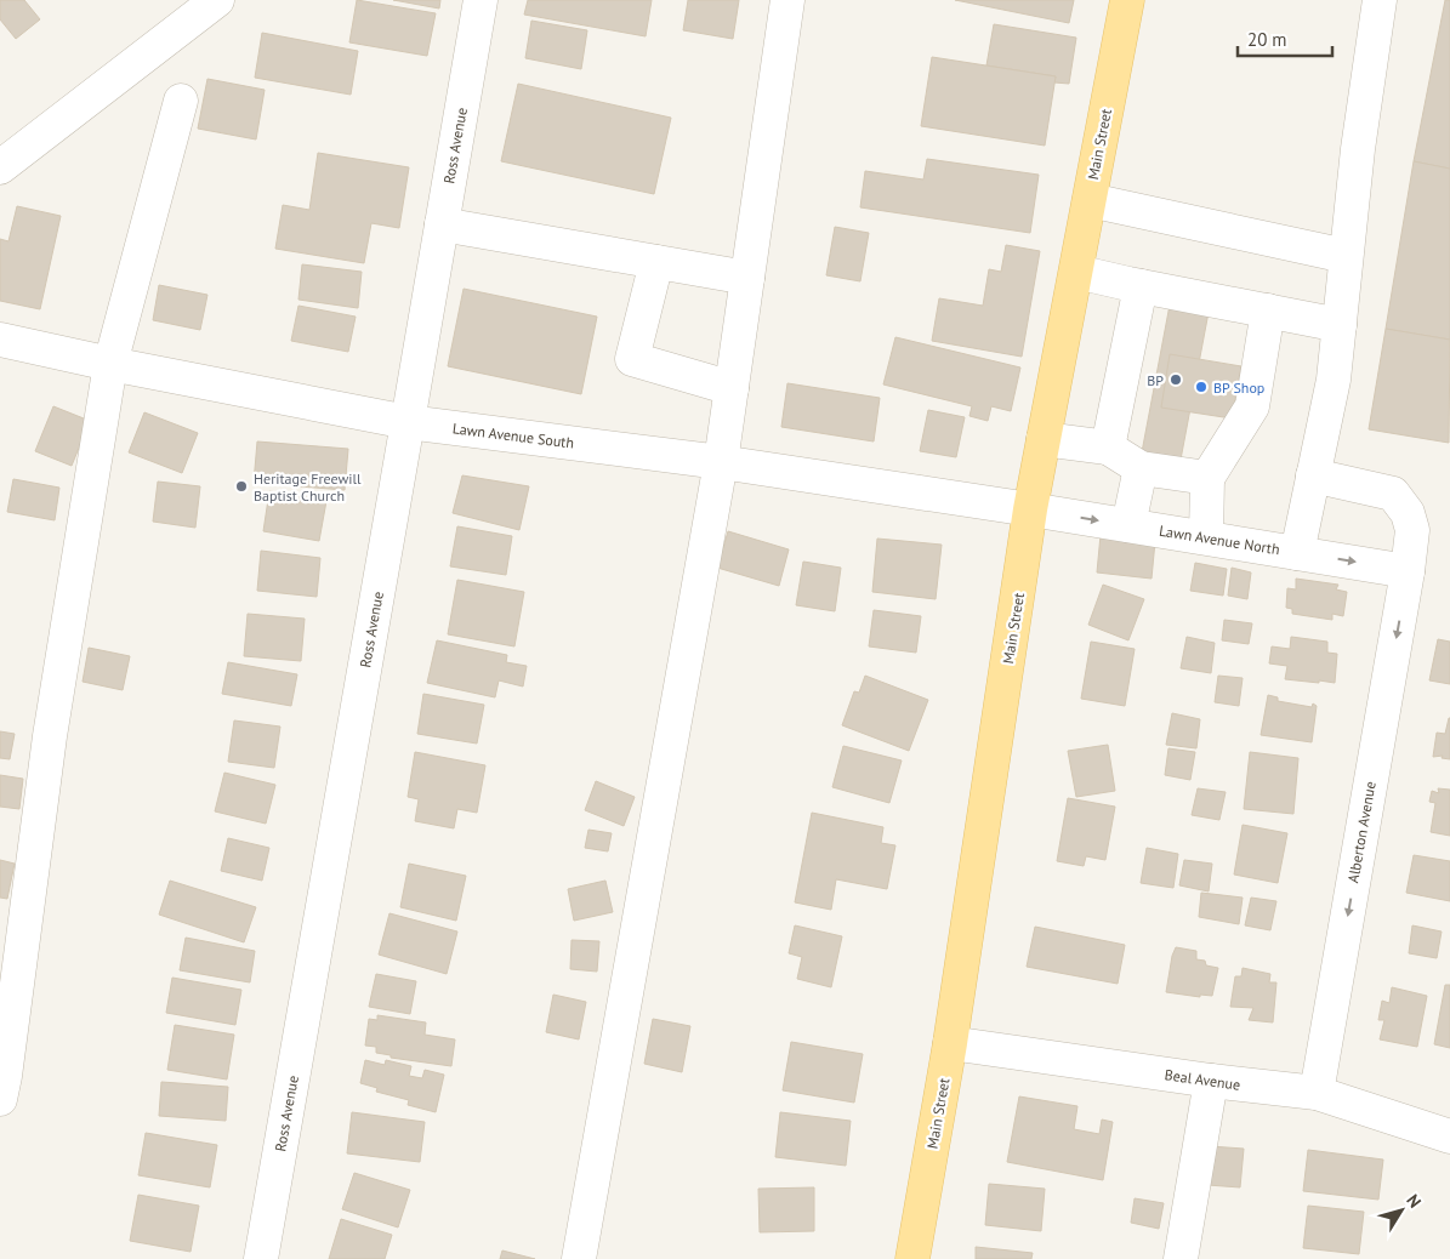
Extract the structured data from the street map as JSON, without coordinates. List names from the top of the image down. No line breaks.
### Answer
{"streets":{"main road":["Main Street"],"street":["Ross Avenue","Lawn Avenue South","Lawn Avenue North","Alberton Avenue","Beal Avenue"]},"crossings":[["Main Street","Lawn Avenue South"],["Main Street","Lawn Avenue North"],["Main Street","Beal Avenue"],["Ross Avenue","Lawn Avenue South"],["Lawn Avenue South","Lawn Avenue North"],["Lawn Avenue North","Alberton Avenue"],["Alberton Avenue","Beal Avenue"]],"one_way":["Alberton Avenue"],"places":["BP","BP Shop","Heritage Freewill Baptist Church"],"scale_bar":"20 m","north":"top right"}
